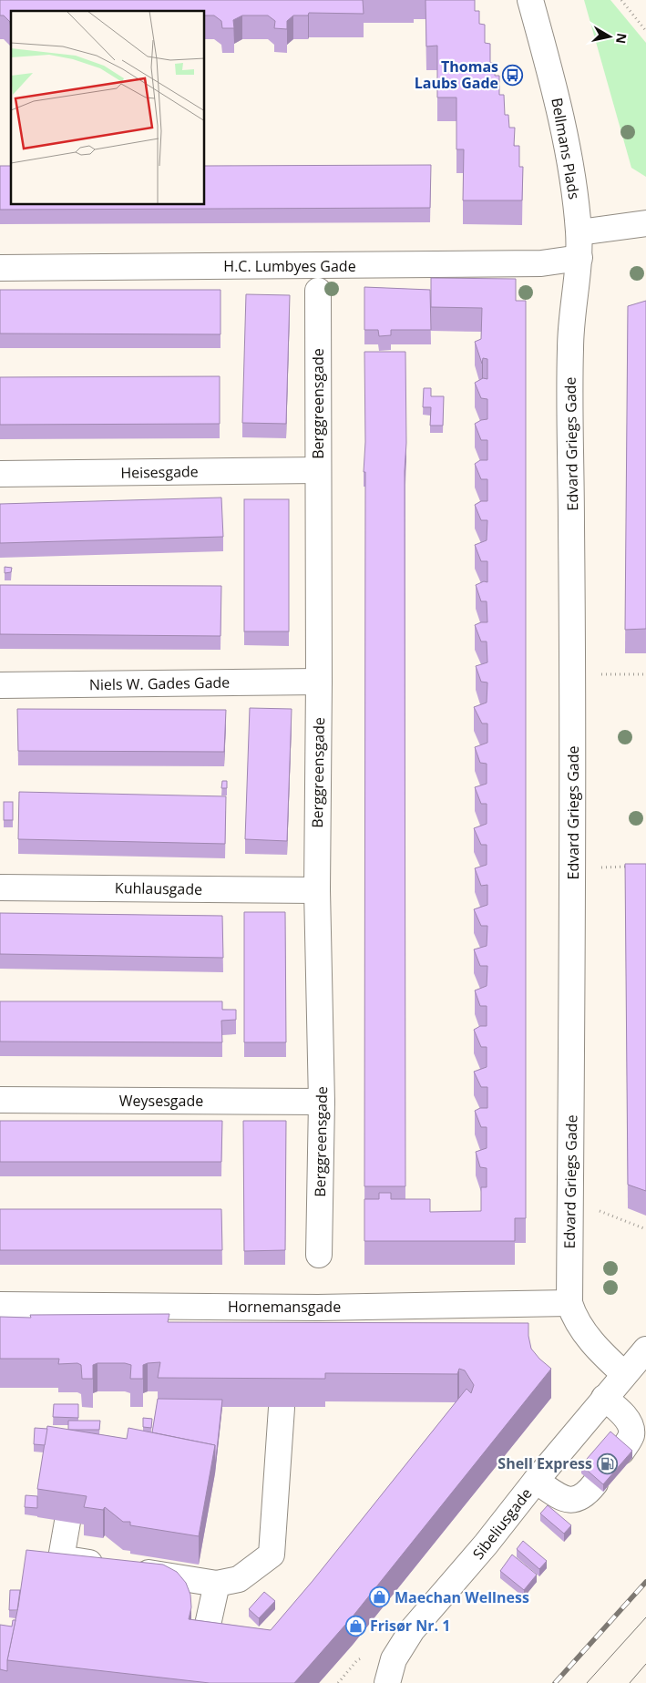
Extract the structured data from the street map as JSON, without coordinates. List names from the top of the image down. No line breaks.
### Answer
{"streets":{"street":["Bellmans Plads","H.C. Lumbyes Gade","Berggreensgade","Edvard Griegs Gade","Heisesgade","Niels W. Gades Gade","Kuhlausgade","Weysesgade","Hornemansgade","Sibeliusgade"]},"crossings":[["Bellmans Plads","Edvard Griegs Gade"],["H.C. Lumbyes Gade","Edvard Griegs Gade"],["Berggreensgade","Heisesgade"],["Berggreensgade","Niels W. Gades Gade"],["Berggreensgade","Kuhlausgade"],["Berggreensgade","Weysesgade"],["Edvard Griegs Gade","Hornemansgade"],["Edvard Griegs Gade","Sibeliusgade"]],"places":{"bus stop":["Thomas Laubs Gade"],"fuel station":["Shell Express"],"shop":["Maechan Wellness","Frisør Nr. 1"]},"north":"right"}
